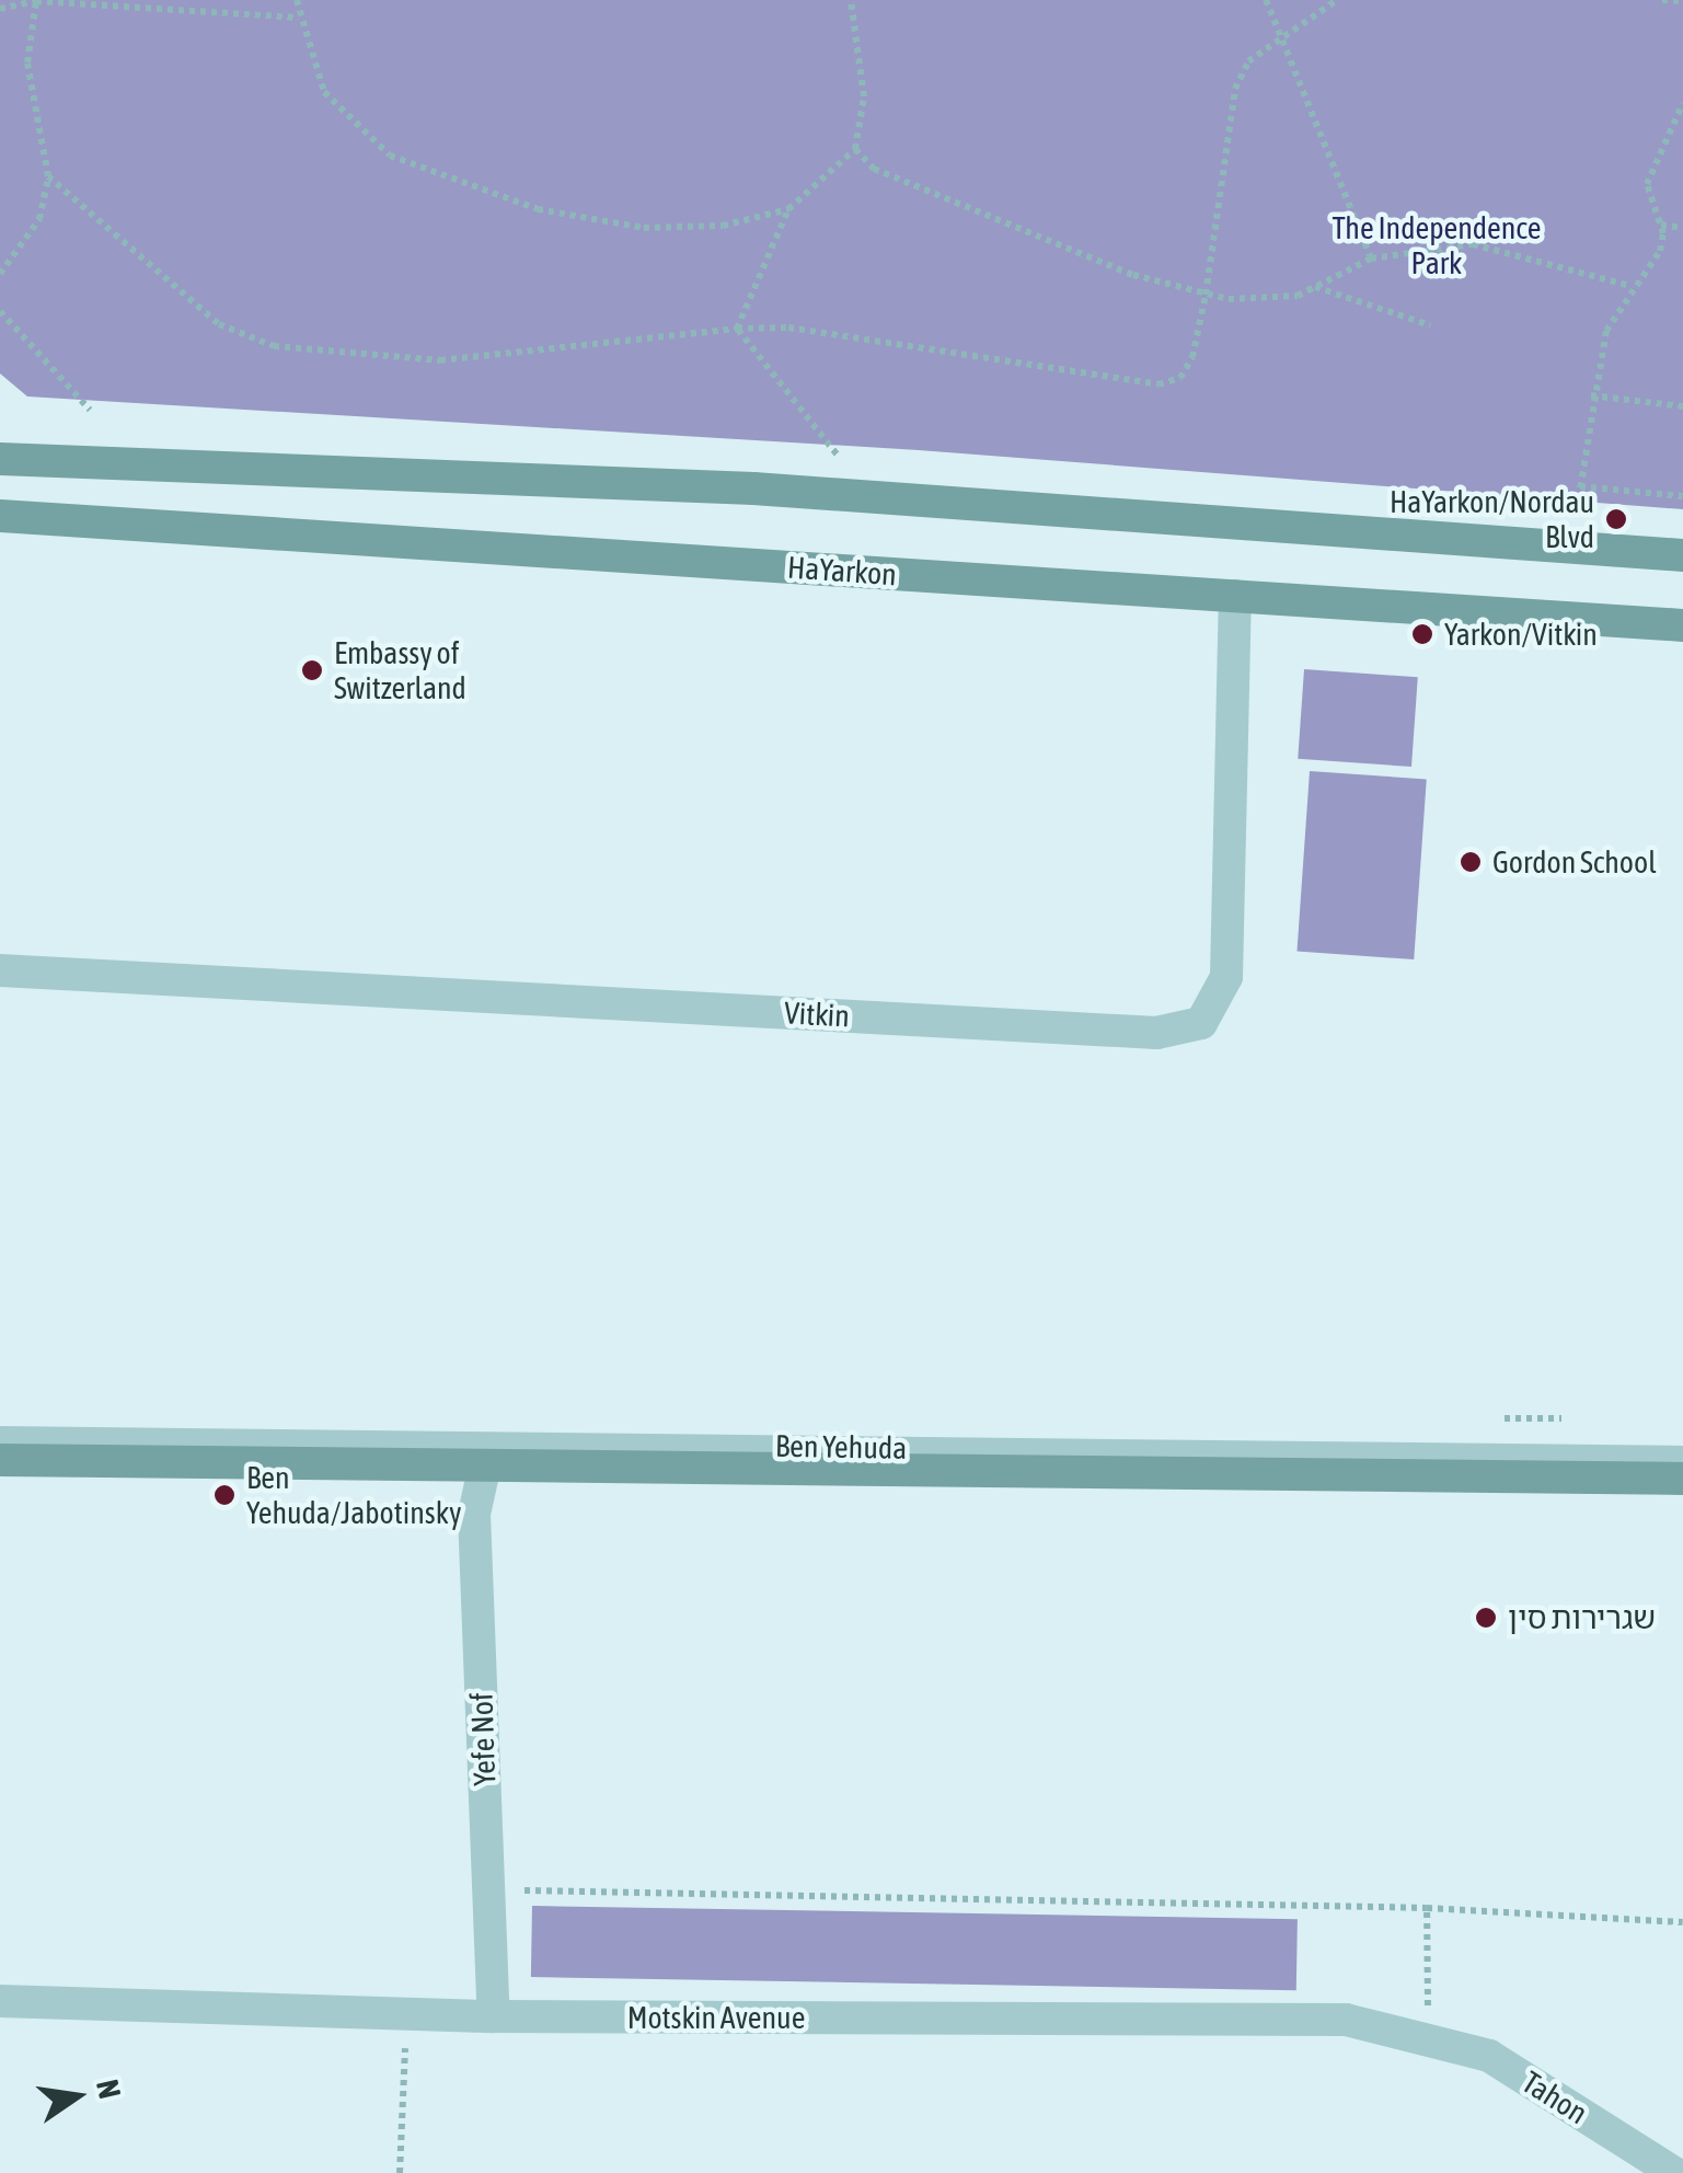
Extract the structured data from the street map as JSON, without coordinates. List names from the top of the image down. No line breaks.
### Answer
{"streets":{"main road":["HaYarkon","Ben Yehuda"],"street":["Vitkin","Yefe Nof","Motskin Avenue","Tahon"]},"crossings":[["HaYarkon","Vitkin"],["Ben Yehuda","Yefe Nof"],["Yefe Nof","Motskin Avenue"],["Motskin Avenue","Tahon"]],"parks":["The Independence Park"],"places":["HaYarkon/Nordau Blvd","Yarkon/Vitkin","Embassy of Switzerland","Gordon School","Ben Yehuda/Jabotinsky","שגרירות סין"],"north":"right"}
